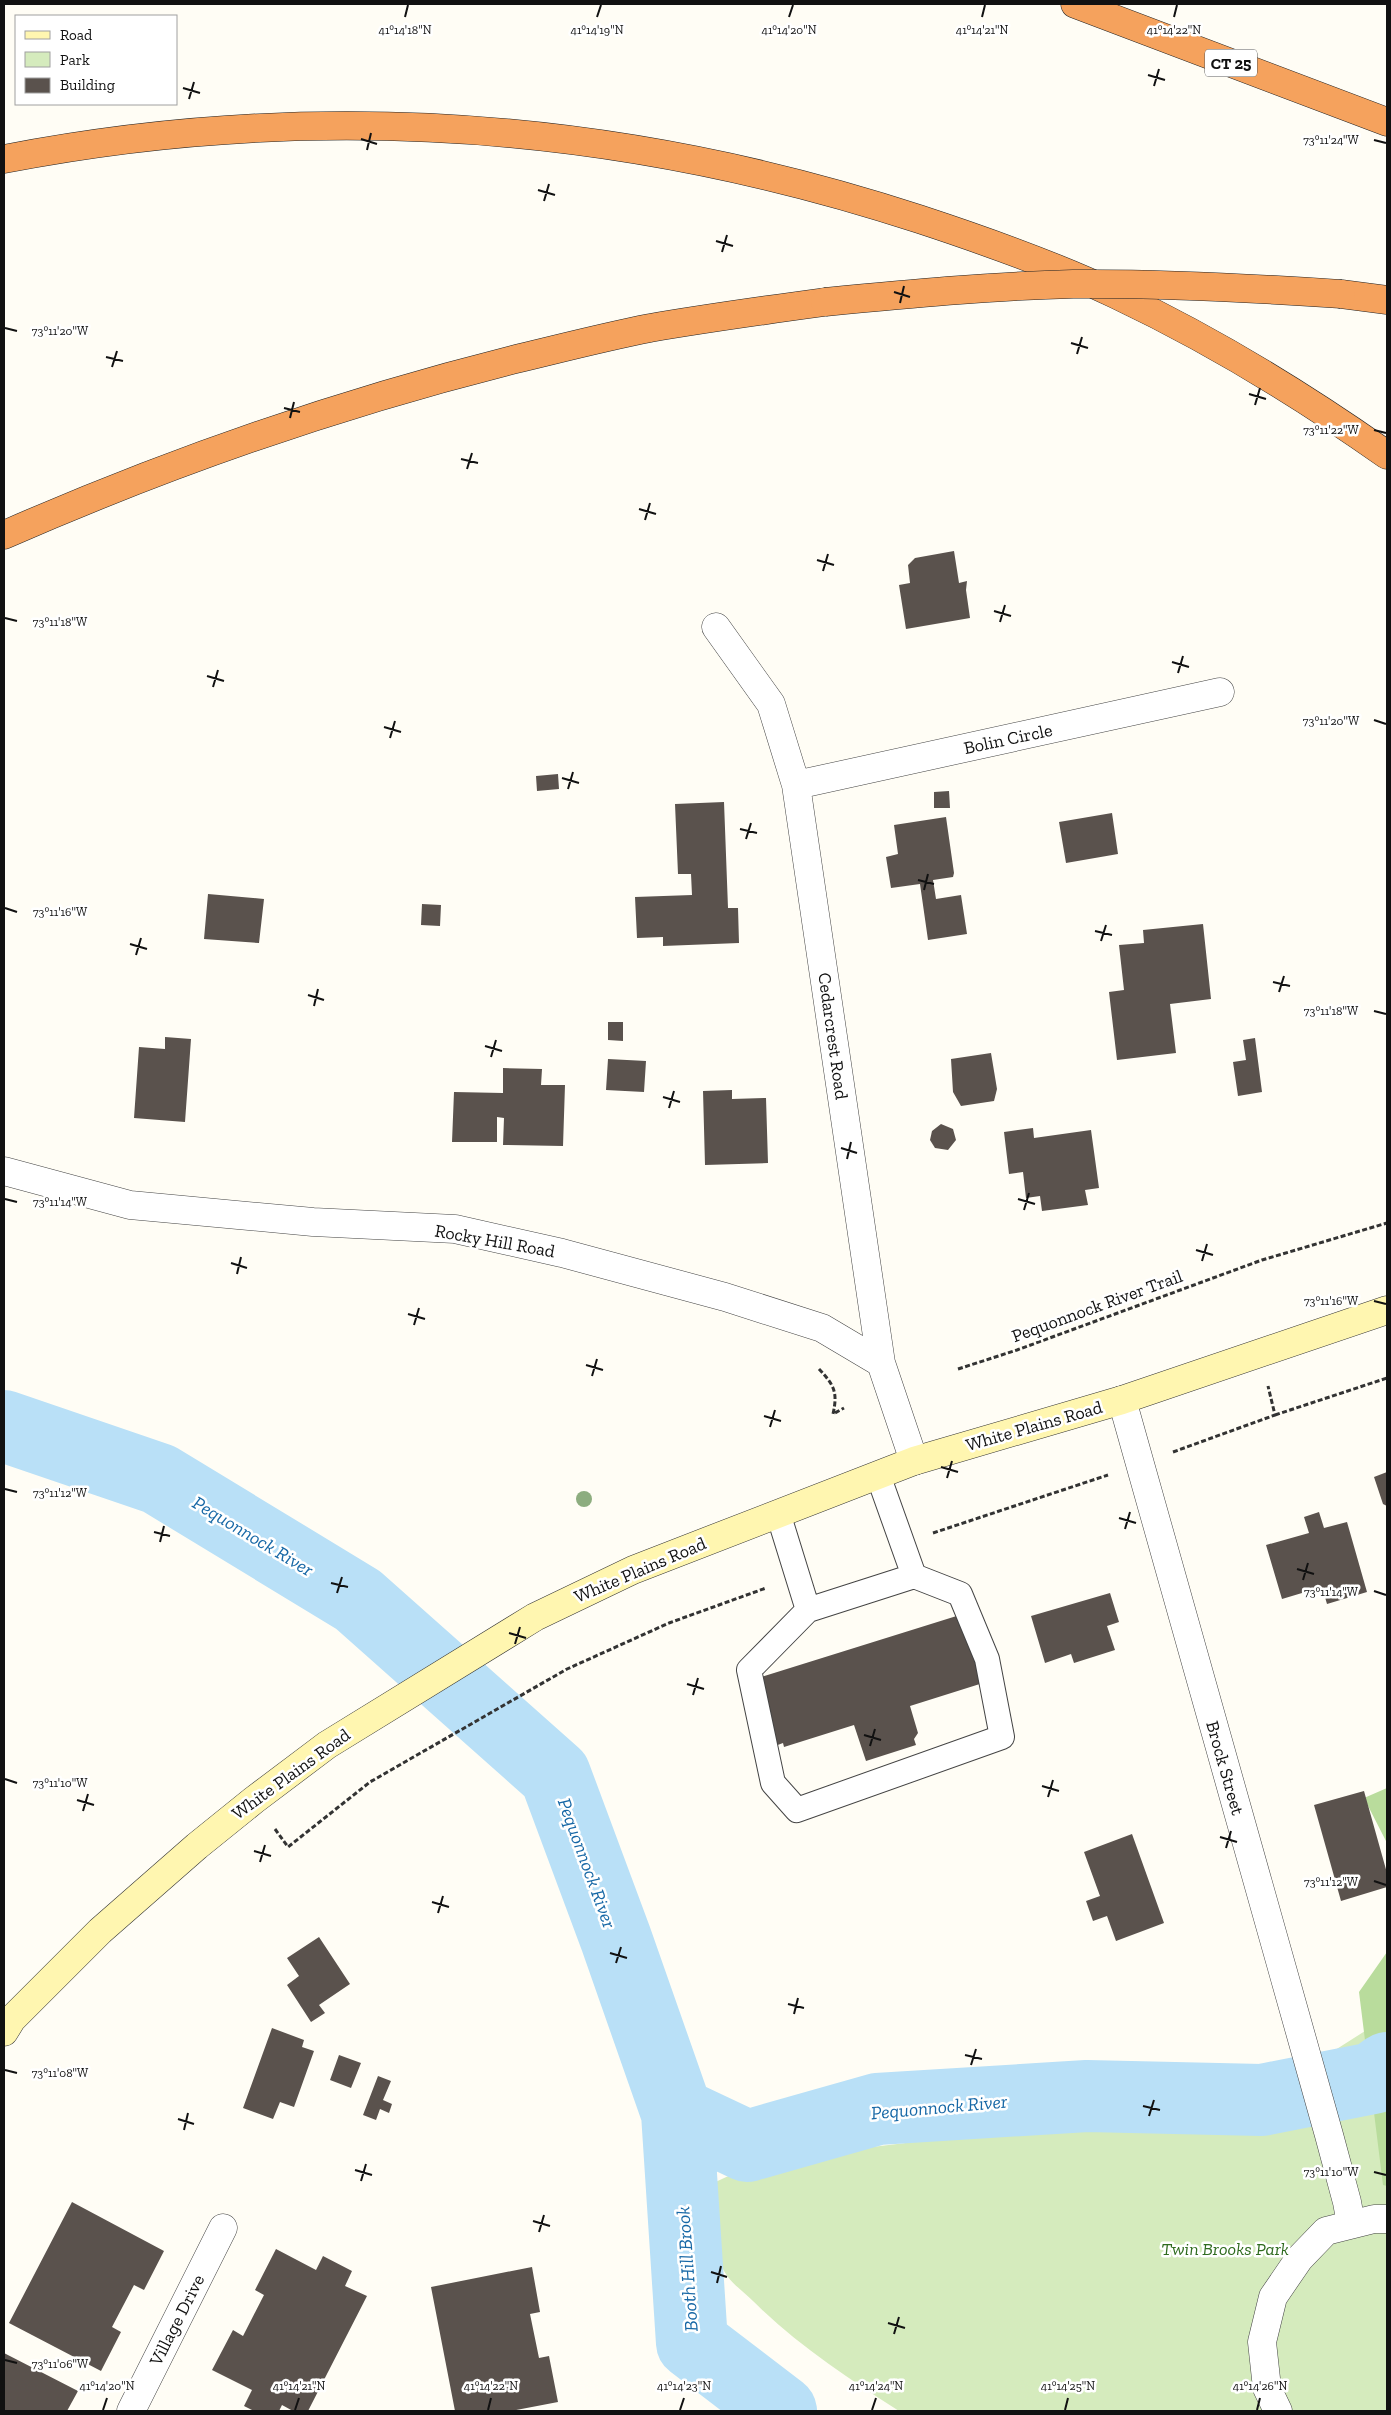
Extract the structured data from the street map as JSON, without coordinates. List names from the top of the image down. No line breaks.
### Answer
{"streets":{"highway":["CT 25"],"main road":["White Plains Road"],"street":["Bolin Circle","Cedarcrest Road","Rocky Hill Road","Brock Street","Village Drive"],"path":["Pequonnock River Trail"]},"crossings":[["Bolin Circle","Cedarcrest Road"],["Cedarcrest Road","Rocky Hill Road"],["Cedarcrest Road","White Plains Road"],["White Plains Road","Brock Street"]],"water":["Pequonnock River","Booth Hill Brook"],"parks":["Twin Brooks Park"],"legend":["Road","Park","Building"],"coordinates":["41°14'18\"N","41°14'19\"N","41°14'20\"N","41°14'21\"N","41°14'22\"N","73°11'24\"W","73°11'20\"W","73°11'22\"W","73°11'18\"W","73°11'16\"W","73°11'14\"W","73°11'12\"W","73°11'10\"W","73°11'08\"W","73°11'06\"W","41°14'23\"N","41°14'24\"N","41°14'25\"N","41°14'26\"N"]}
